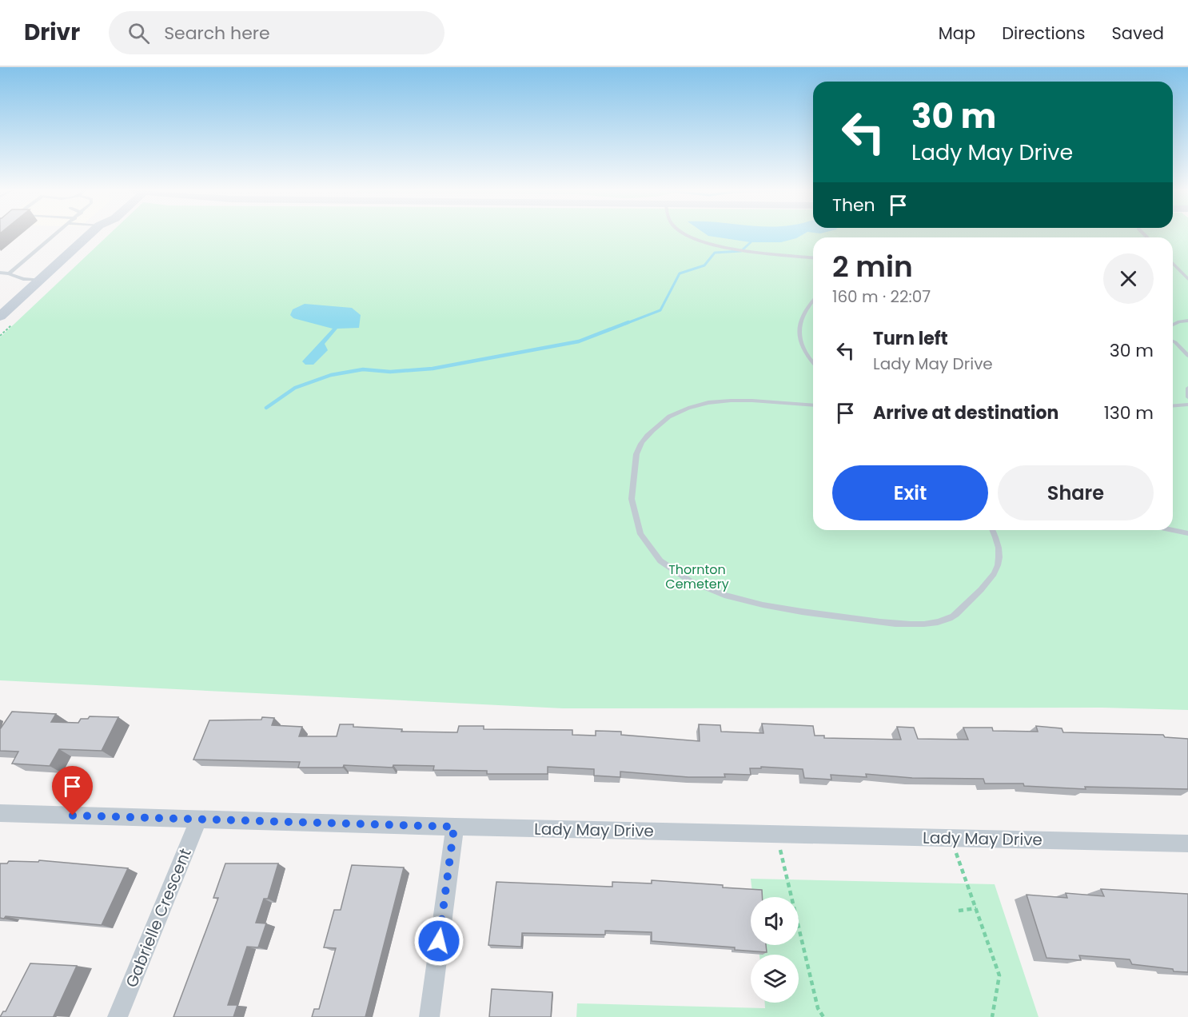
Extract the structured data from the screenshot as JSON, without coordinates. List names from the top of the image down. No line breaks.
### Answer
{"streets":{"street":["Lady May Drive","Gabrielle Crescent"]},"crossings":[["Lady May Drive","Gabrielle Crescent"]],"parks":["Thornton Cemetery"],"page":{"header":"Drivr","search":"Search here","nav":["Map","Directions","Saved"],"turn":["30 m","Lady May Drive"],"then":"Then","heading":["2 min","160 m · 22:07"],"list":[{"name":"Turn left","note":"Lady May Drive","value":"30 m"},{"name":"Arrive at destination","value":"130 m"}],"buttons":["Exit","Share"]}}
